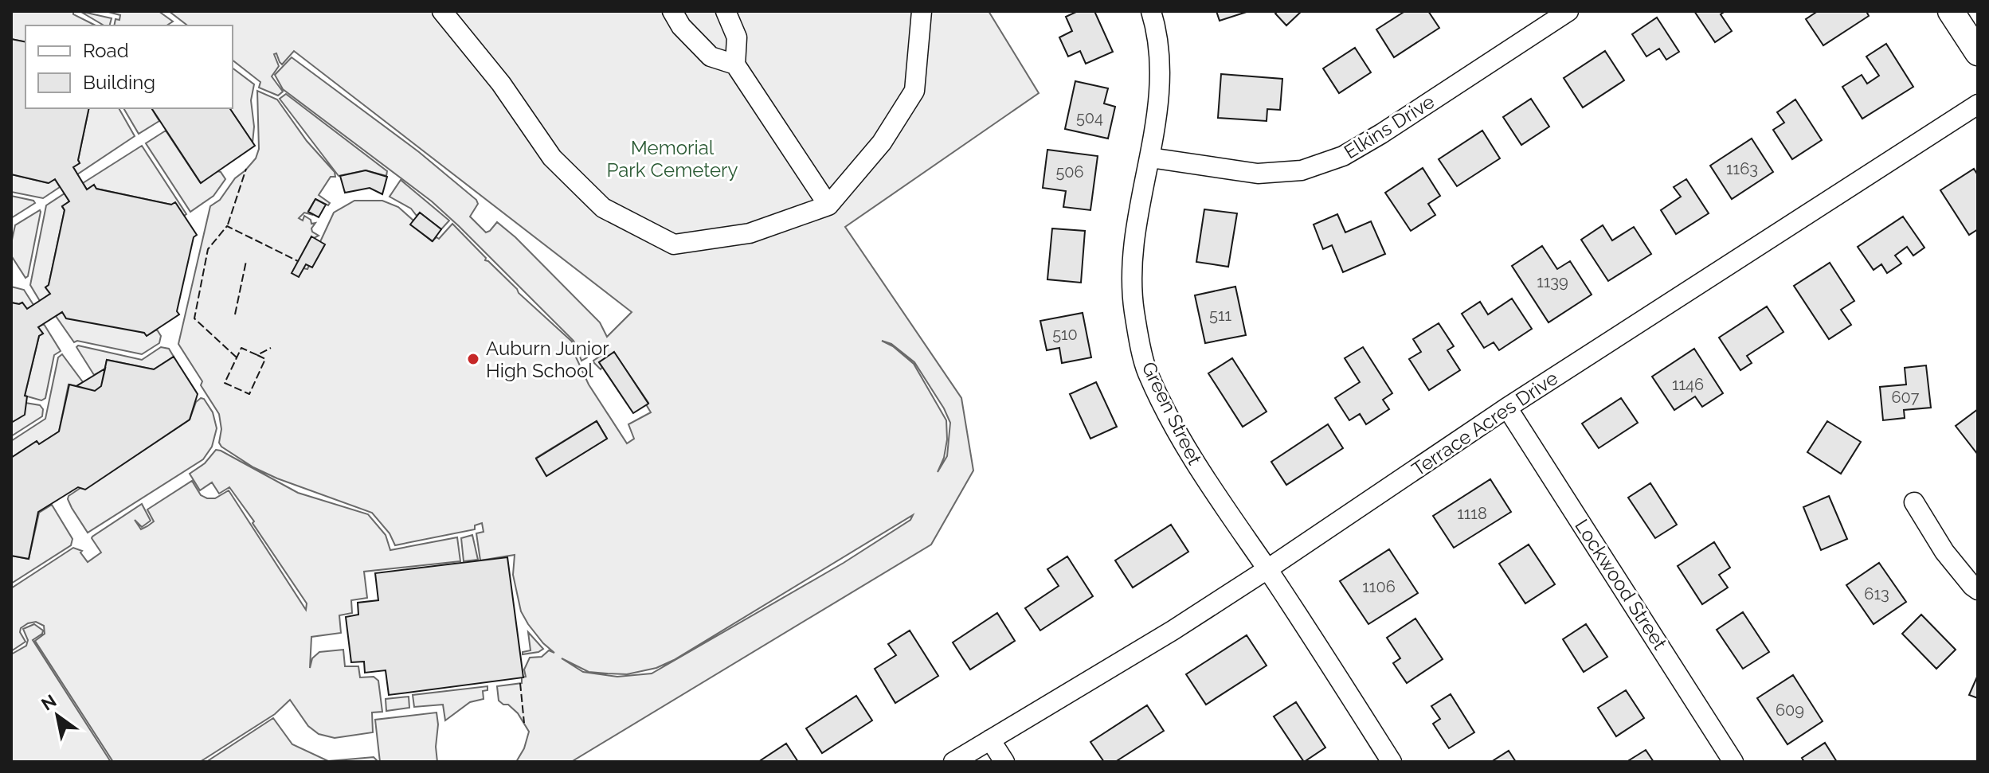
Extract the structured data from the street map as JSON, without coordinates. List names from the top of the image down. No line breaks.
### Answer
{"streets":{"street":["Elkins Drive","Green Street","Terrace Acres Drive","Lockwood Street"]},"crossings":[["Elkins Drive","Green Street"],["Green Street","Terrace Acres Drive"],["Terrace Acres Drive","Lockwood Street"]],"parks":["Memorial Park Cemetery"],"places":["Auburn Junior High School"],"house_numbers":["504","1163","506","1139","511","510","1146","607","1118","1106","613","609"],"legend":["Road","Building"],"north":"top left"}
